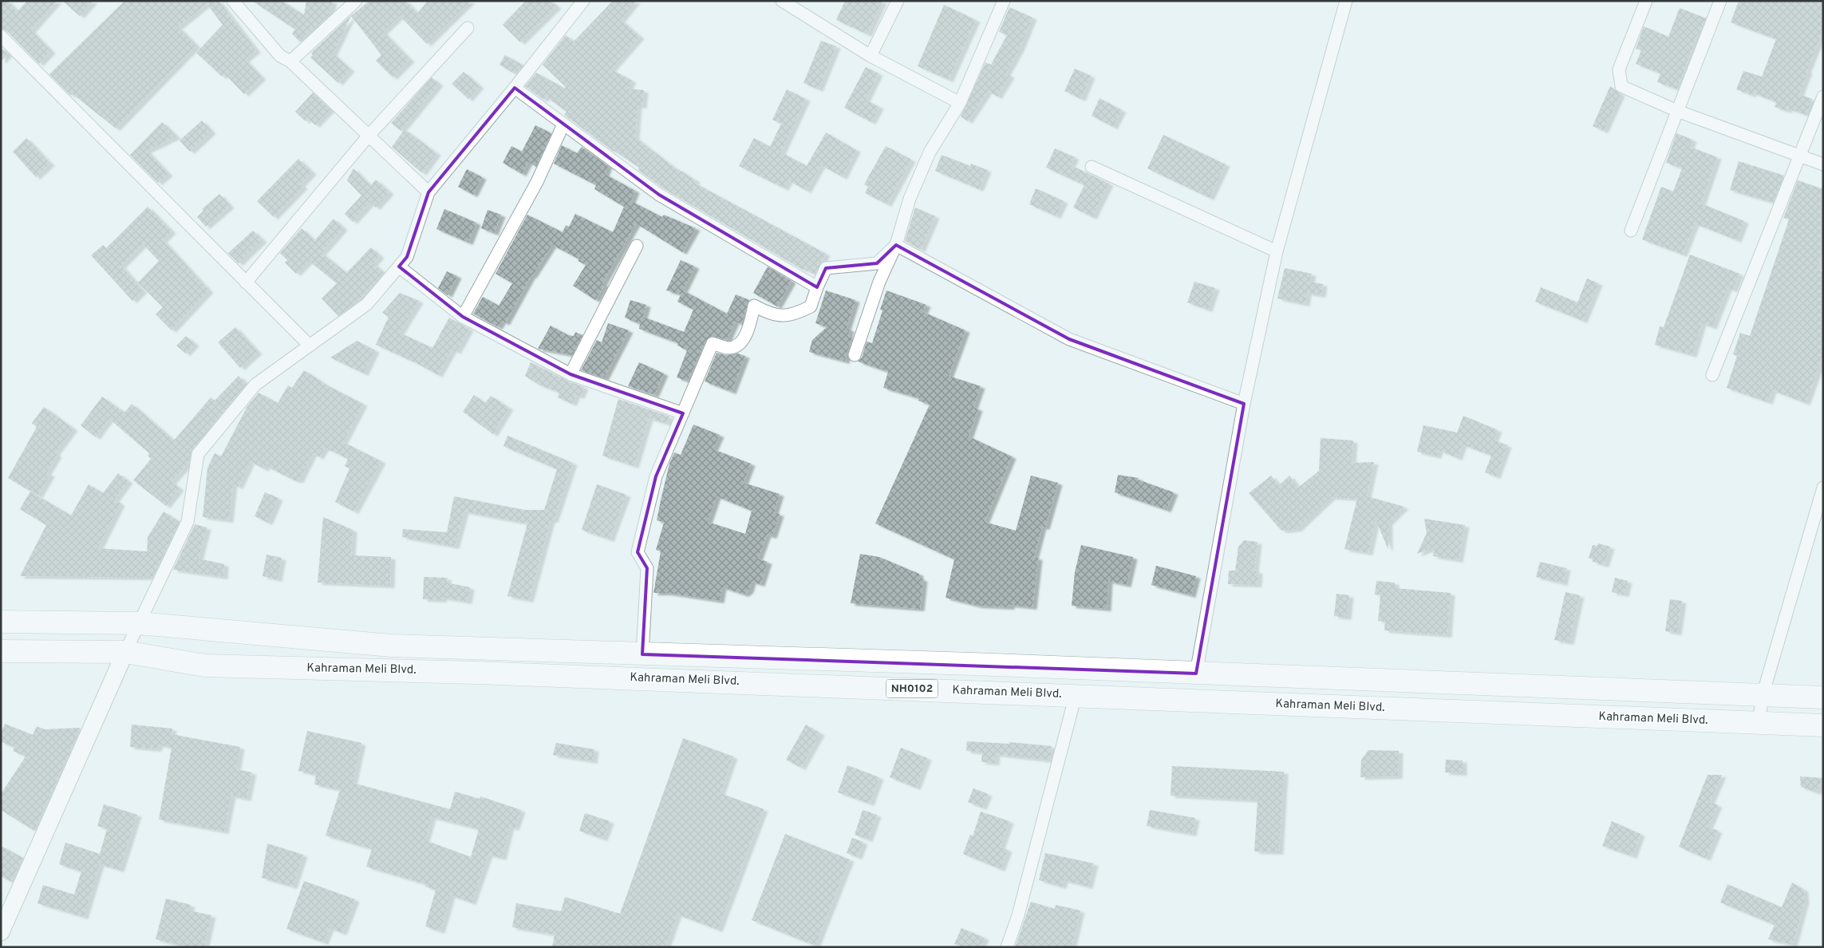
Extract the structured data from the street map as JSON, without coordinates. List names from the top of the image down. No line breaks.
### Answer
{"streets":{"highway":["Kahraman Meli Blvd.","NH0102"]}}
